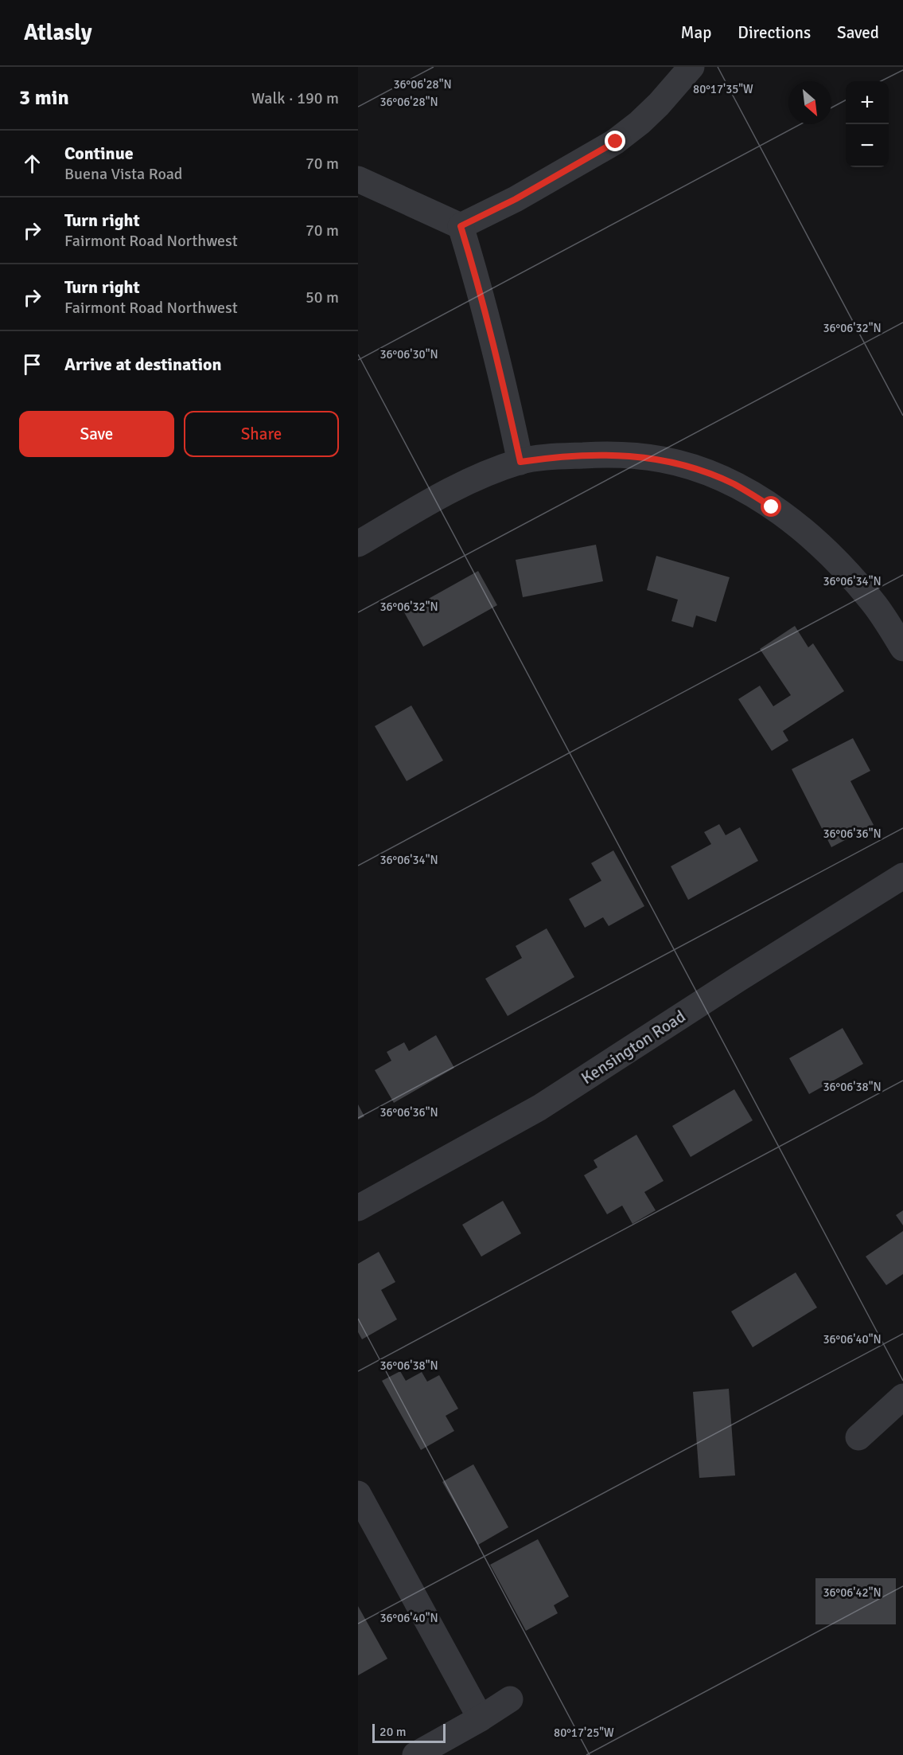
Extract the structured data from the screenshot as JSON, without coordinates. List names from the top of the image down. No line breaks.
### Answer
{"streets":{"street":["Kensington Road"]},"scale_bar":"20 m","north":"bottom right","page":{"header":"Atlasly","nav":["Map","Directions","Saved"],"heading":["3 min","Walk · 190 m"],"map_buttons":["+","−"],"list":[["Continue","Buena Vista Road","70 m"],["Turn right","Fairmont Road Northwest","70 m"],["Turn right","Fairmont Road Northwest","50 m"],"Arrive at destination"],"buttons":["Save","Share"],"scale":"20 m"},"coordinates":["36°06'28\"N","80°17'35\"W","36°06'32\"N","36°06'30\"N","36°06'34\"N","36°06'36\"N","36°06'38\"N","36°06'40\"N","36°06'42\"N","80°17'25\"W"]}
